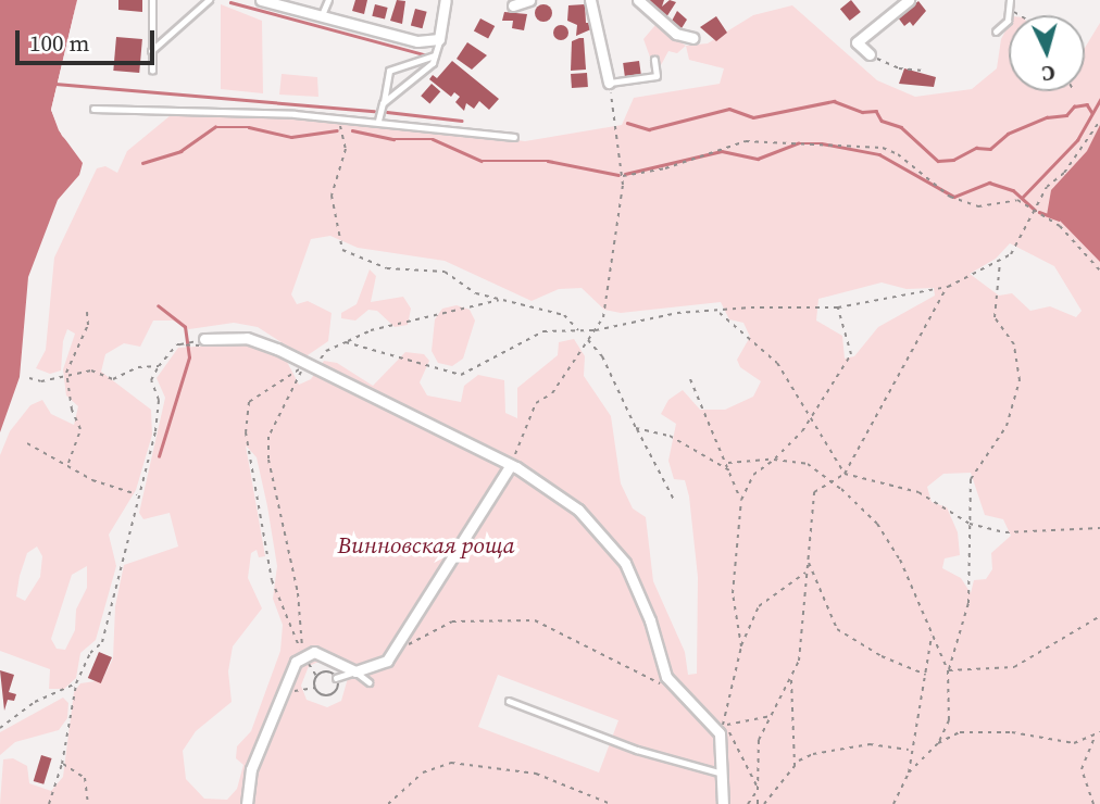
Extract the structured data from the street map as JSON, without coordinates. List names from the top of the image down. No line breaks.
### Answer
{"parks":["Винновская роща"],"scale_bar":"100 m","north":"bottom"}
